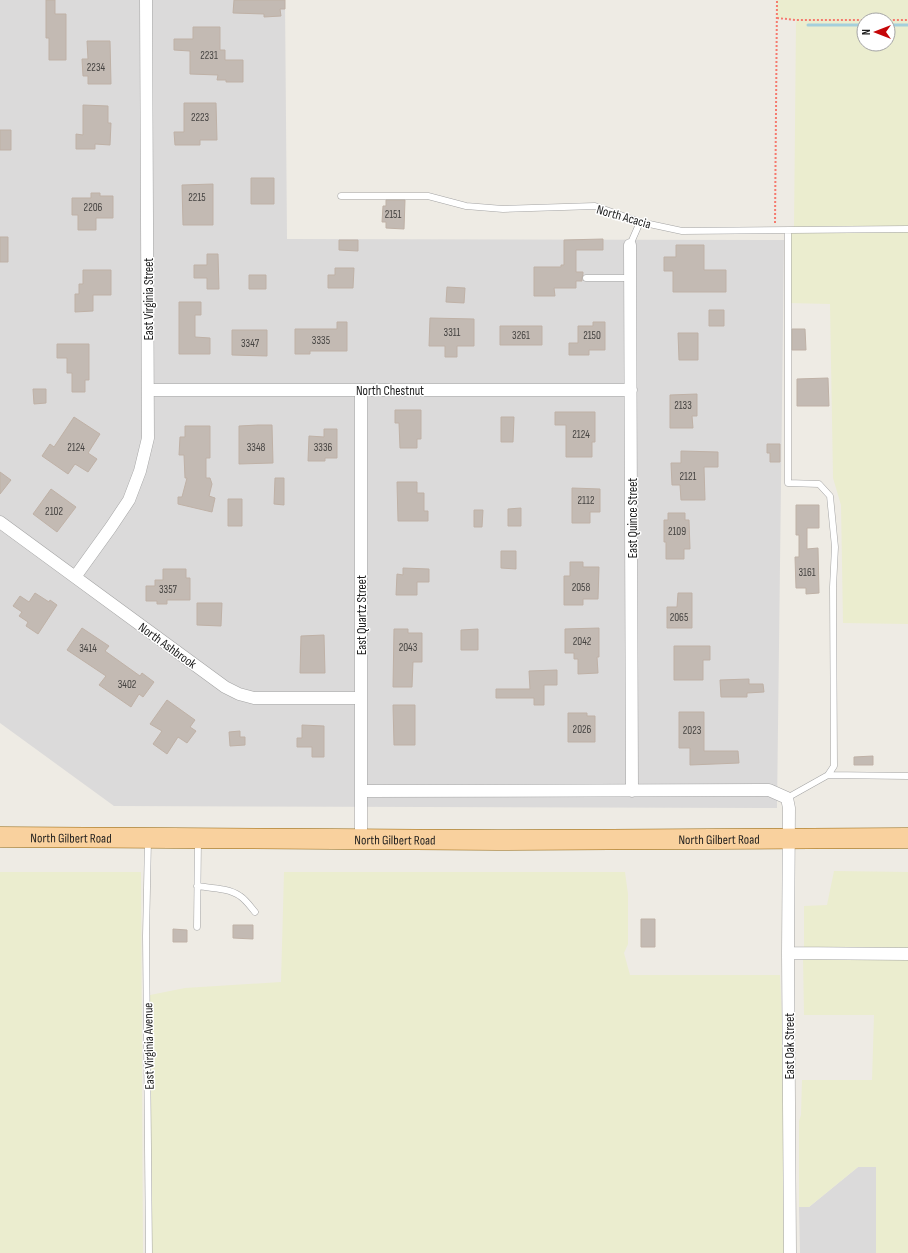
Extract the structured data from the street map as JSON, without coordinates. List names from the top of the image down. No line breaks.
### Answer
{"streets":{"main road":["North Gilbert Road"],"street":["East Virginia Street","North Chestnut","East Quince Street","East Quartz Street","North Ashbrook","East Oak Street"],"lane":["North Acacia","East Virginia Avenue"]},"crossings":[["East Virginia Street","North Chestnut"],["East Virginia Street","North Ashbrook"],["North Chestnut","East Quince Street"],["North Chestnut","East Quartz Street"],["East Quartz Street","North Ashbrook"],["East Quartz Street","North Gilbert Road"],["North Gilbert Road","East Virginia Avenue"],["North Gilbert Road","East Oak Street"]],"house_numbers":["2231","2234","2223","2215","2206","2151","3311","3261","2150","3335","3347","2133","2124","2124","3348","3336","2121","2112","2102","2109","3161","2058","3357","2065","2042","2043","3414","3402","2026","2023"],"north":"left"}
